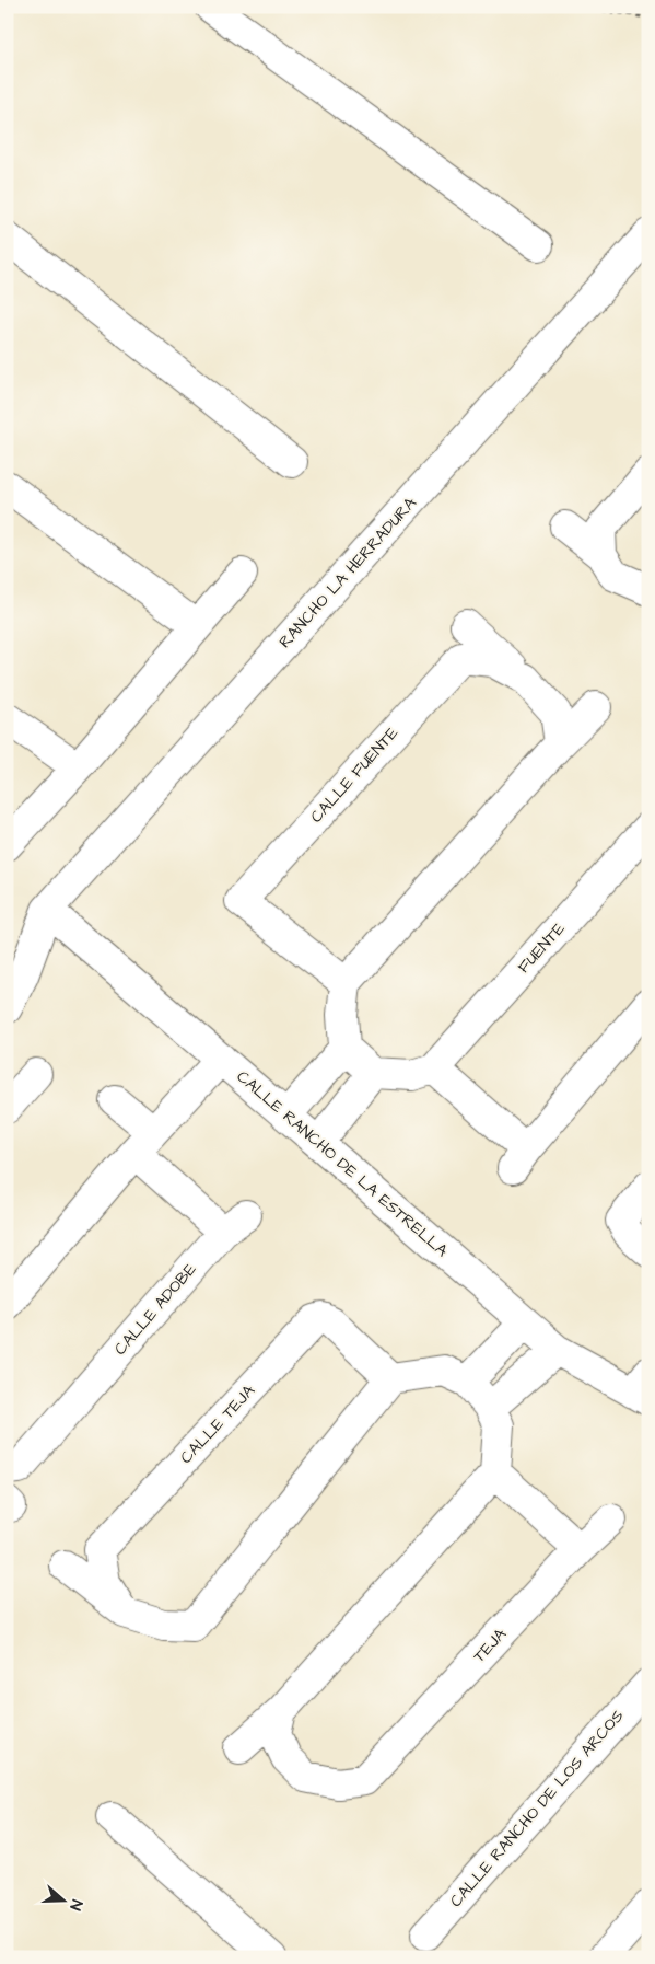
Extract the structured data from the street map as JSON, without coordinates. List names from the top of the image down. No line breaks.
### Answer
{"streets":{"street":["RANCHO LA HERRADURA","CALLE FUENTE","FUENTE","CALLE RANCHO DE LA ESTRELLA","CALLE ADOBE","CALLE TEJA","TEJA","CALLE RANCHO DE LOS ARCOS"]},"crossings":[["RANCHO LA HERRADURA","CALLE RANCHO DE LA ESTRELLA"]],"north":"right"}
